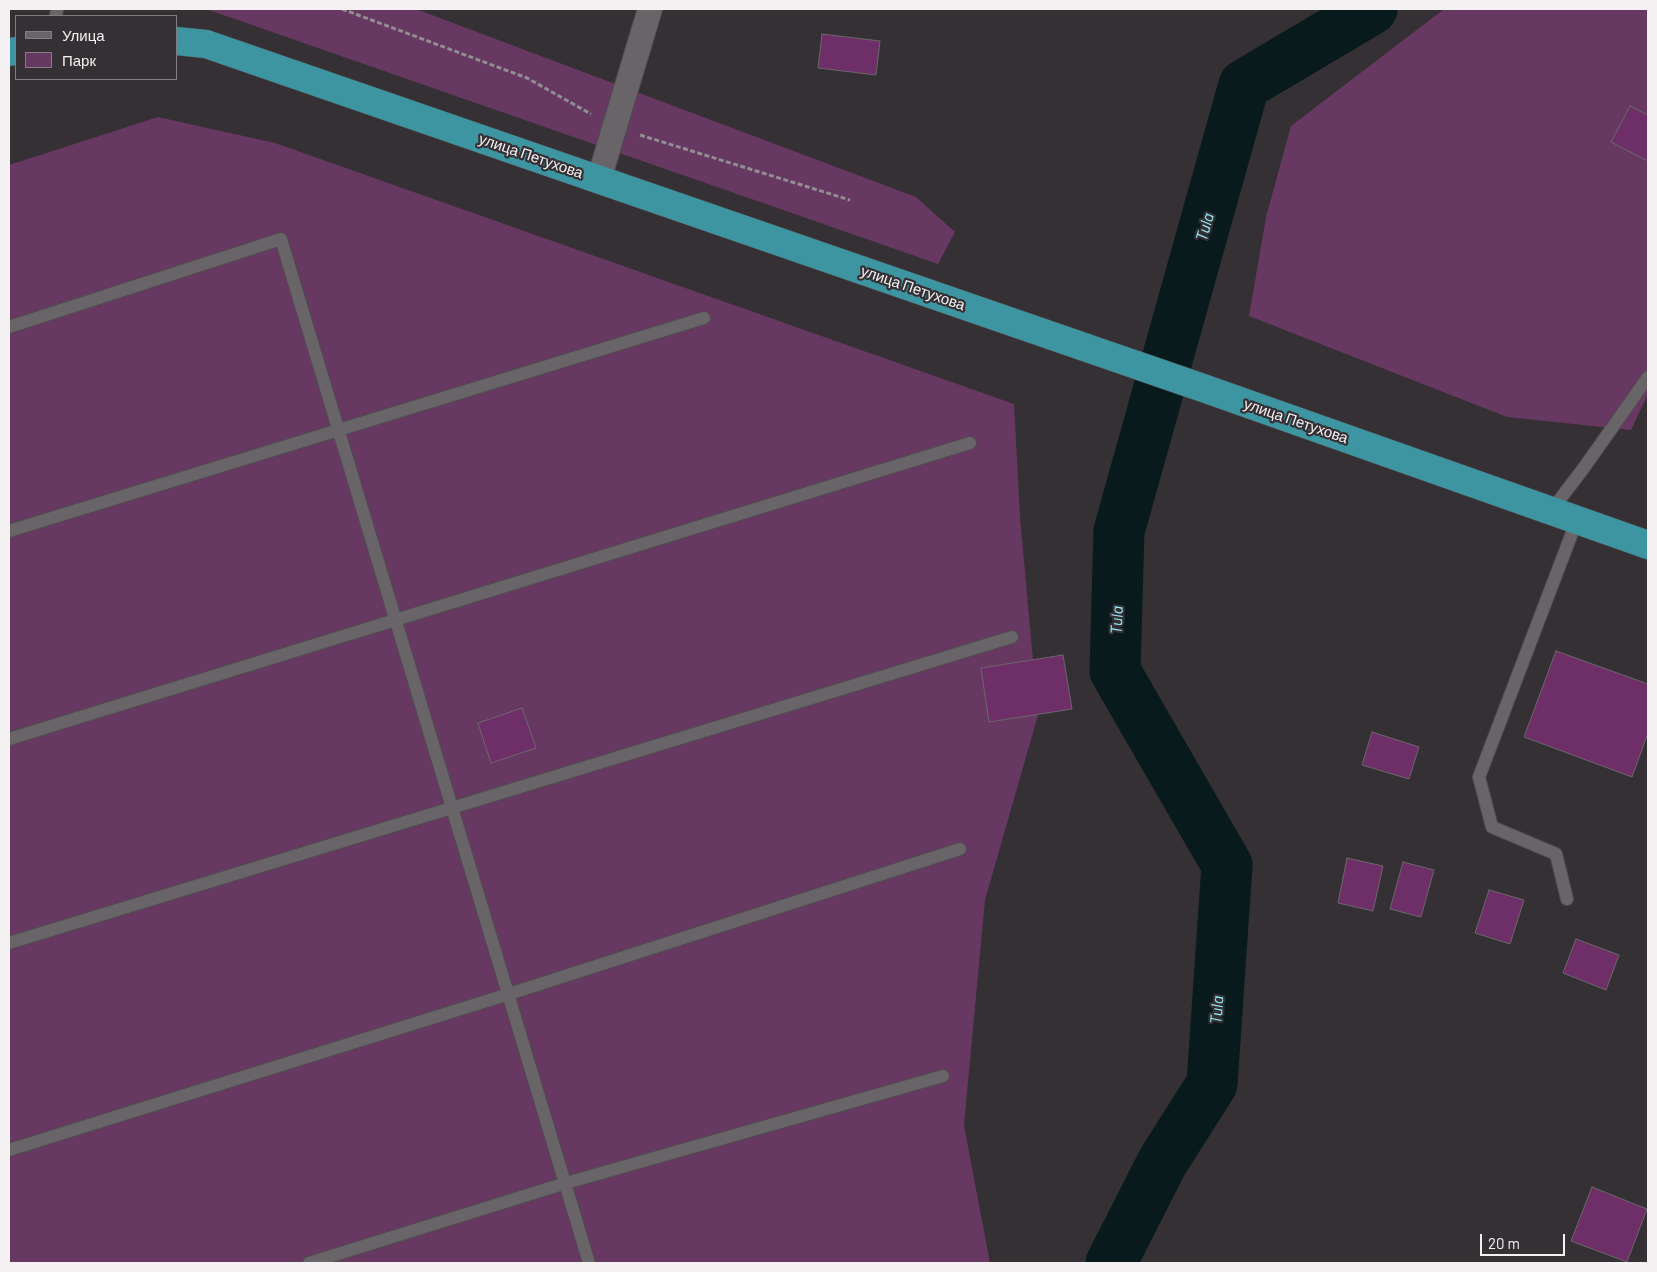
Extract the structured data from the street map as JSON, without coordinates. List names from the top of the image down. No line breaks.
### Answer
{"streets":{"highway":["улица Петухова"]},"water":["Tula"],"legend":["Улица","Парк"],"scale_bar":"20 m"}
